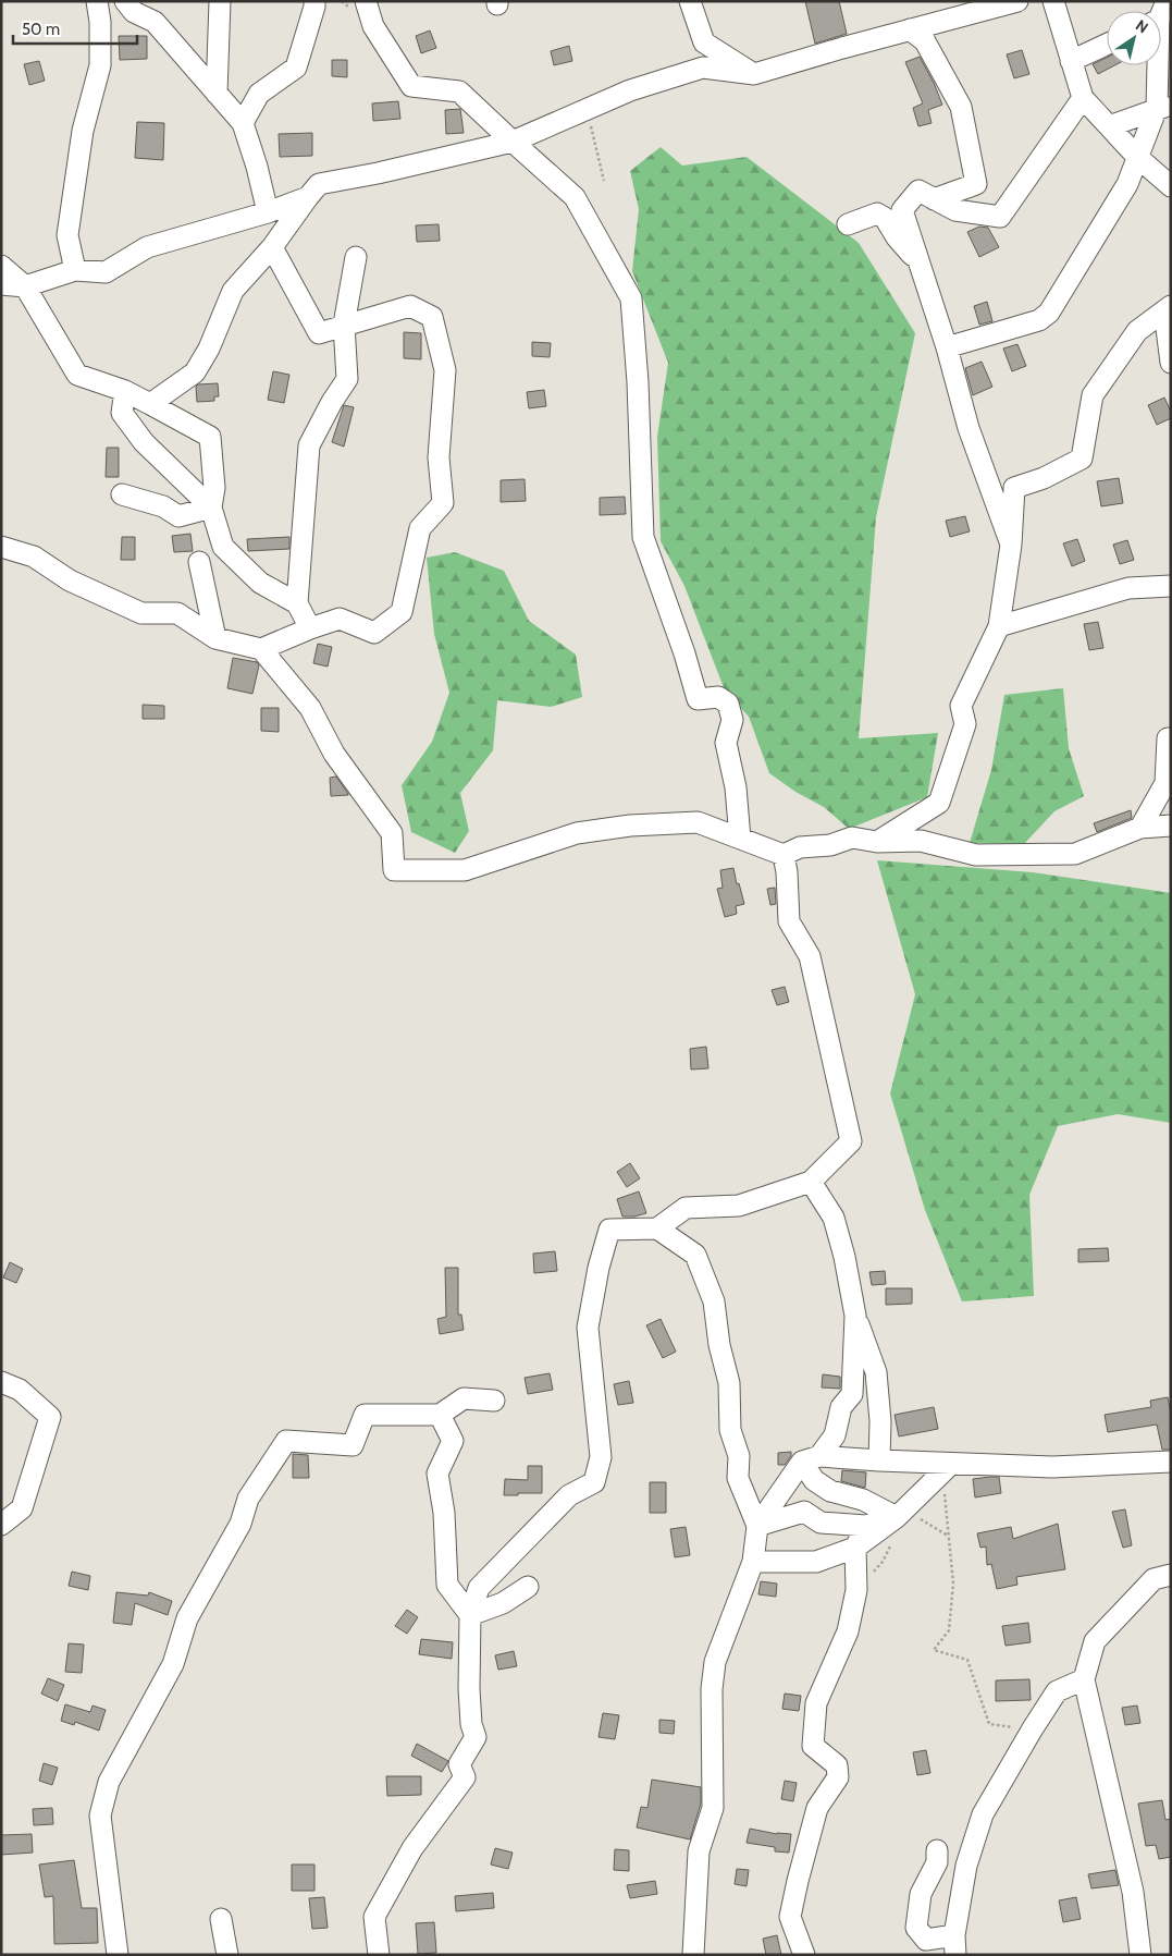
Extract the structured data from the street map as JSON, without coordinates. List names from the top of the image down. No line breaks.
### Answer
{"scale_bar":"50 m","north":"top right"}
